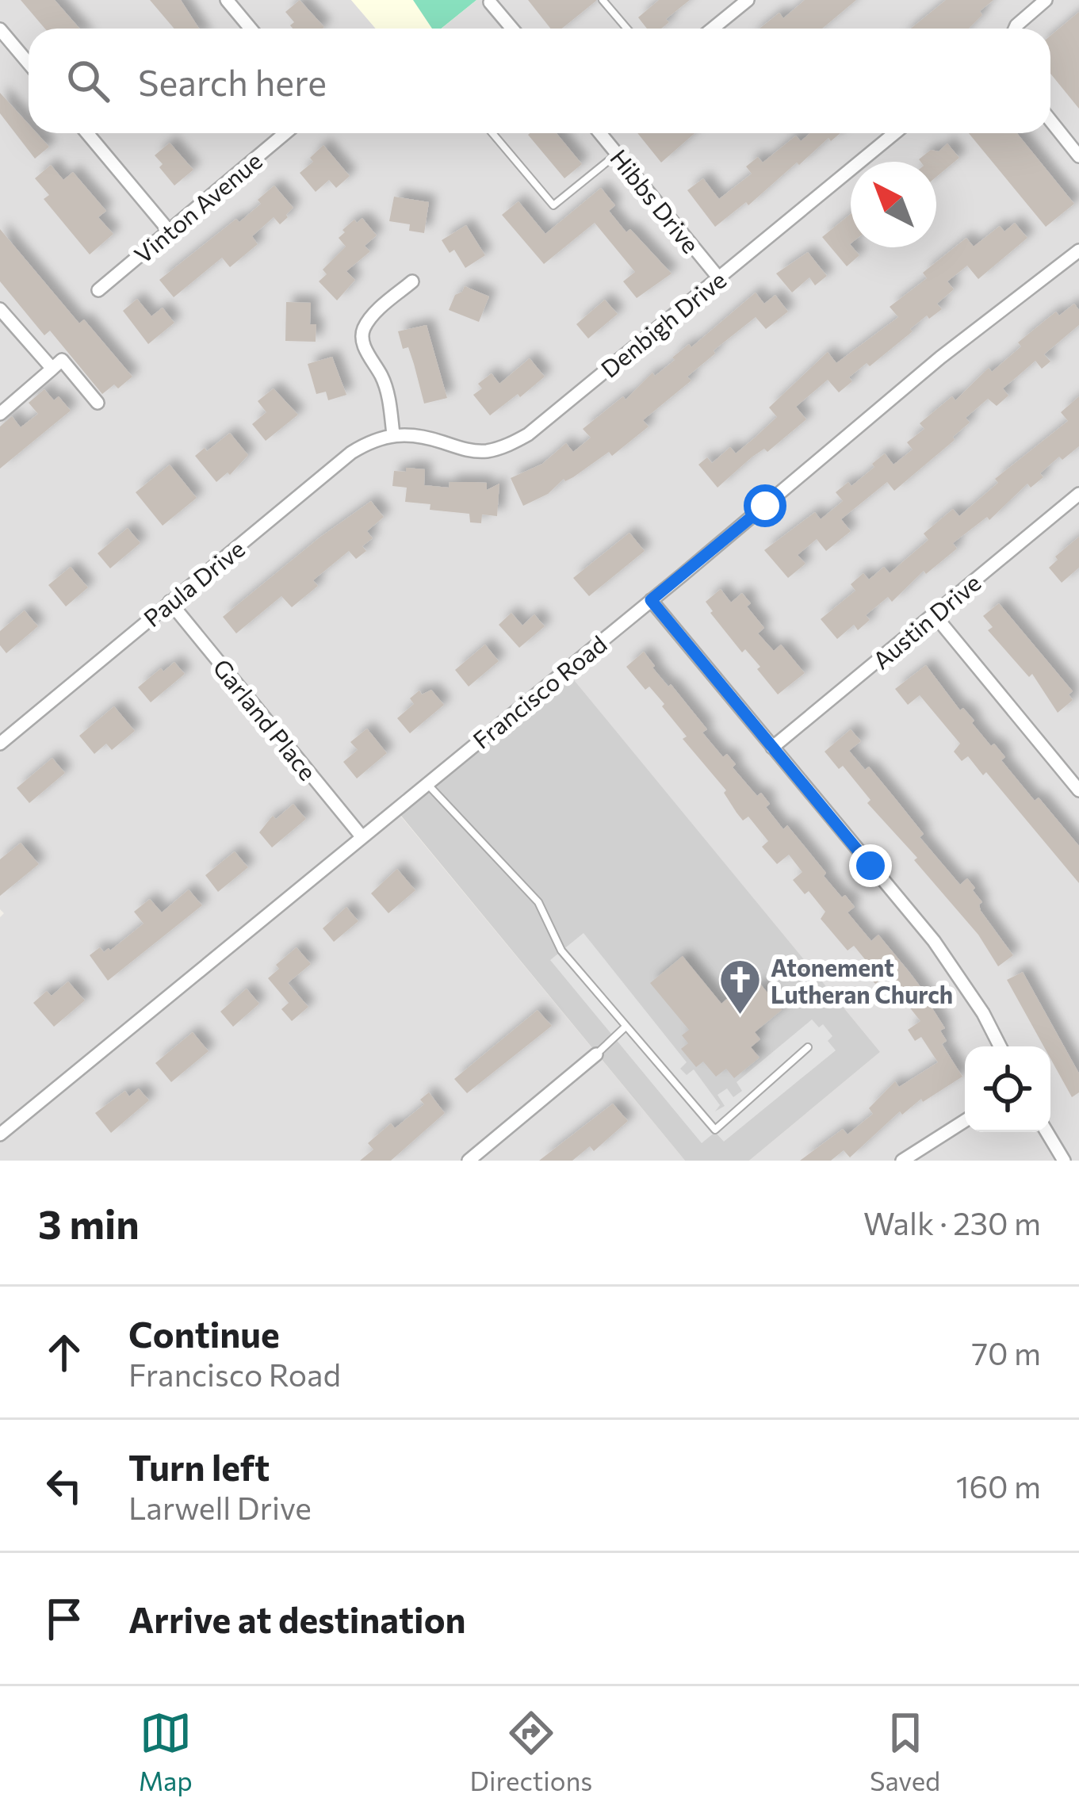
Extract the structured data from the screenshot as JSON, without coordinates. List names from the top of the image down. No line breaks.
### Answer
{"streets":{"street":["Hibbs Drive","Vinton Avenue","Denbigh Drive","Paula Drive","Austin Drive","Francisco Road","Garland Place"]},"crossings":[["Hibbs Drive","Denbigh Drive"],["Denbigh Drive","Paula Drive"],["Paula Drive","Garland Place"],["Francisco Road","Garland Place"]],"places":{"church":["Atonement Lutheran Church"]},"north":"top left","page":{"search":"Search here","heading":["3 min","Walk · 230 m"],"list":[["Continue","Francisco Road","70 m"],["Turn left","Larwell Drive","160 m"],"Arrive at destination"],"nav":["Map","Directions","Saved"]}}
